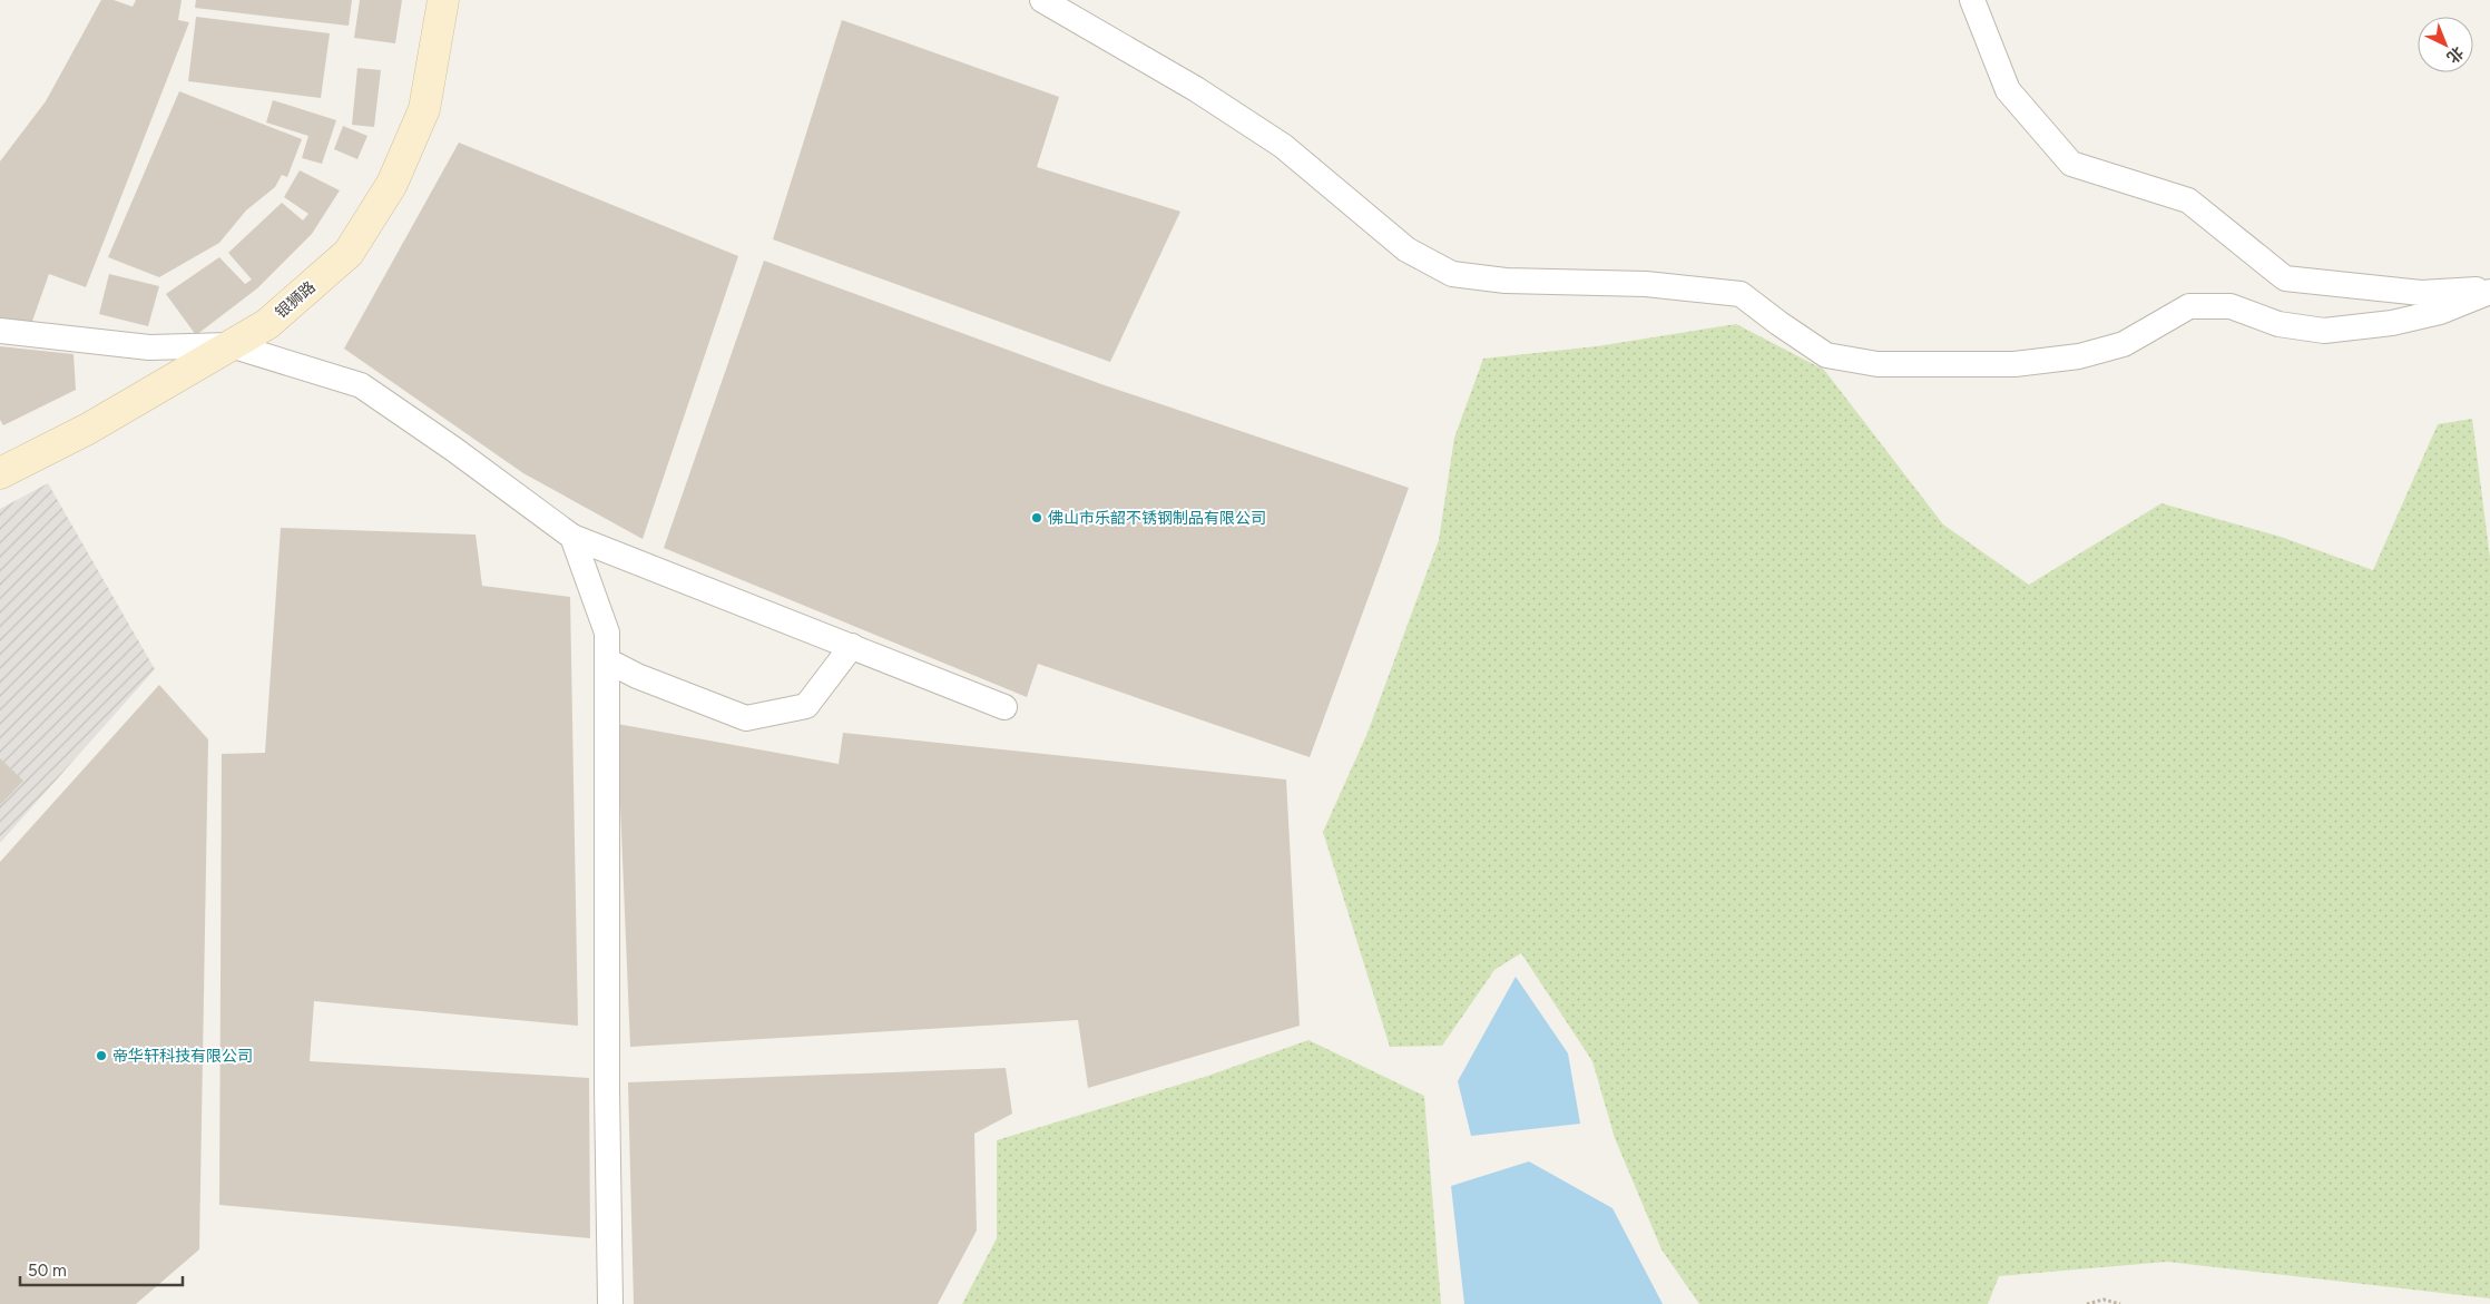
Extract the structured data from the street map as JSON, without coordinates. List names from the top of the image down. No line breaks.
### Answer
{"streets":{"main road":["银狮路"]},"places":["佛山市乐韶不锈钢制品有限公司","帝华轩科技有限公司"],"scale_bar":"50 m","north":"bottom right"}
